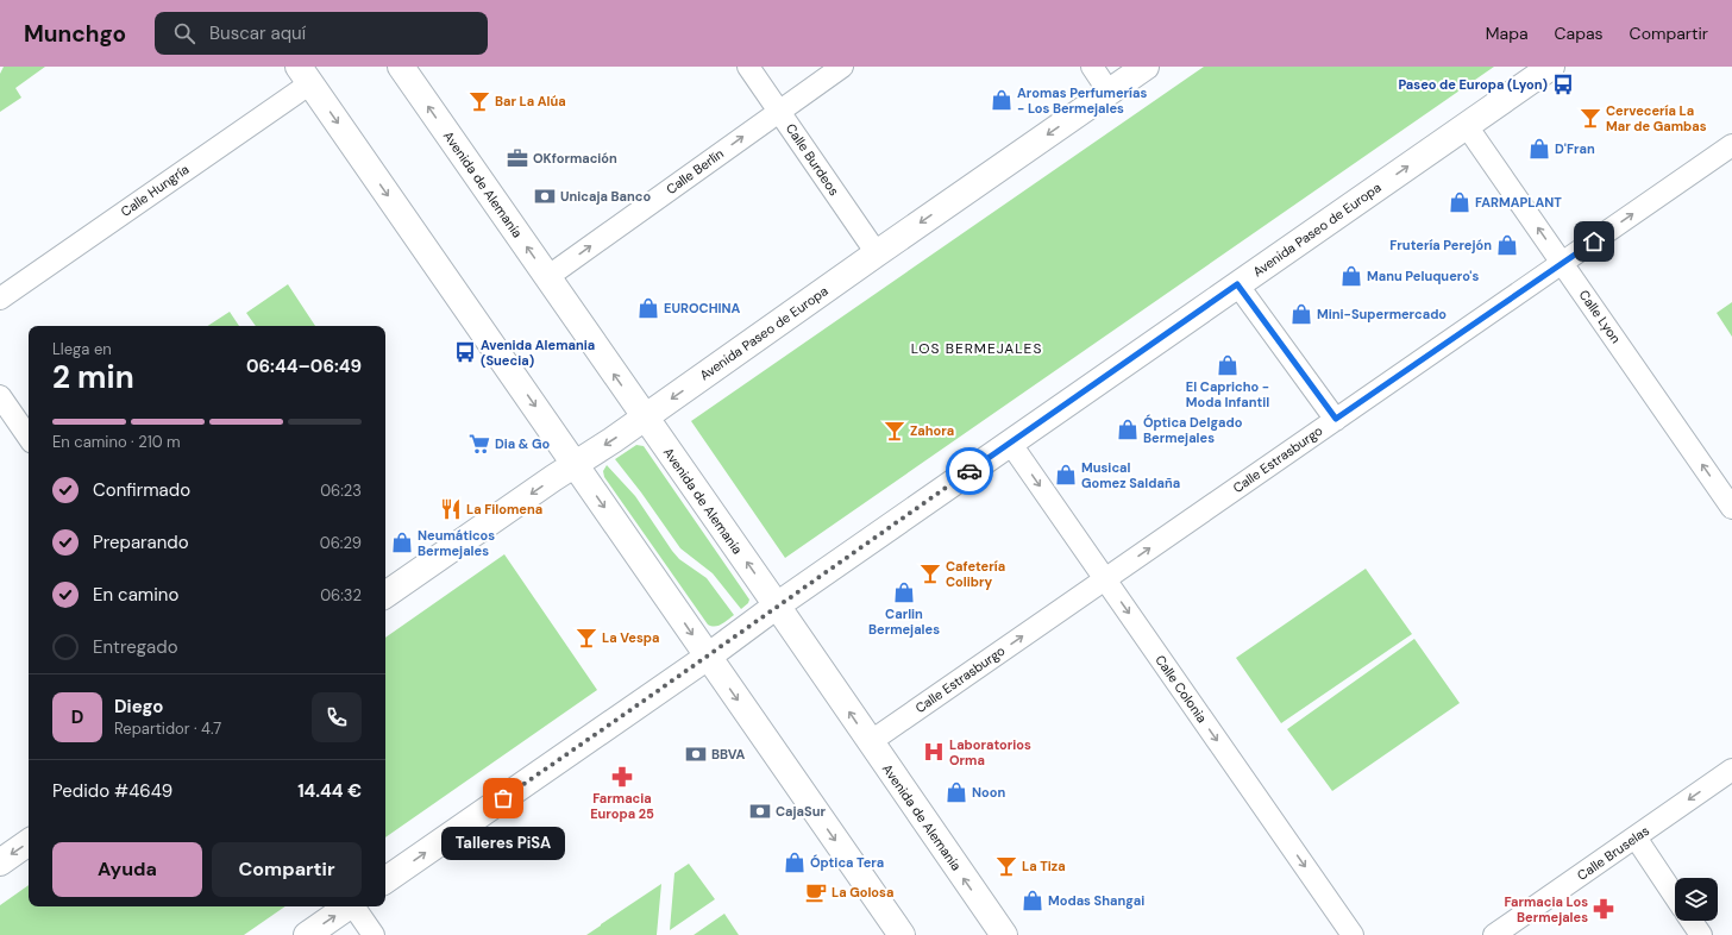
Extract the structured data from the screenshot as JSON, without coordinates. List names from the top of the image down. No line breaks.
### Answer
{"streets":{"street":["Calle Burdeos","Calle Berlín","Avenida de Alemania","Calle Hungría","Avenida Paseo de Europa","Calle Lyon","Calle Estrasburgo","Calle Colonia","Calle Bruselas"]},"crossings":[["Calle Burdeos","Calle Berlín"],["Calle Burdeos","Avenida Paseo de Europa"],["Calle Berlín","Avenida de Alemania"],["Avenida de Alemania","Avenida Paseo de Europa"],["Avenida de Alemania","Calle Estrasburgo"],["Avenida Paseo de Europa","Calle Lyon"],["Avenida Paseo de Europa","Calle Colonia"],["Calle Lyon","Calle Estrasburgo"],["Calle Estrasburgo","Calle Colonia"]],"one_way":["Calle Berlín","Calle Lyon","Calle Estrasburgo","Calle Colonia","Calle Bruselas"],"districts":["LOS BERMEJALES"],"places":{"bus stop":["Paseo de Europa (Lyon)","Avenida Alemania (Suecia)"],"shop":["Aromas Perfumerías - Los Bermejales","D'Fran","FARMAPLANT","Frutería Perejón","Manu Peluquero's","EUROCHINA","Mini-Supermercado","El Capricho - Moda Infantil","Óptica Delgado Bermejales","Musical Gomez Saldaña","Neumáticos Bermejales","Carlin Bermejales","Noon","Óptica Tera","Modas Shangai"],"bar":["Bar La Alúa","Cervecería La Mar de Gambas","Zahora","Cafetería Colibry","La Vespa","La Tiza"],"office":["OKformación"],"bank":["Unicaja Banco","BBVA","CajaSur"],"supermarket":["Dia & Go"],"restaurant":["La Filomena"],"hospital":["Laboratorios Orma"],"pharmacy":["Farmacia Europa 25","Farmacia Los Bermejales"],"other":["Talleres PiSA"],"cafe":["La Golosa"]},"page":{"header":"Munchgo","search":"Buscar aquí","nav":["Mapa","Capas","Compartir"],"heading":["2 min","Llega en","06:44–06:49"],"panel":["Diego","Repartidor · 4.7","Pedido #4649","14.44 €"],"bar":"En camino · 210 m","list":[["Confirmado","06:23"],["Preparando","06:29"],["En camino","06:32"],"Entregado"],"round":"D","bubble":"Talleres PiSA","buttons":["Ayuda","Compartir"]}}
